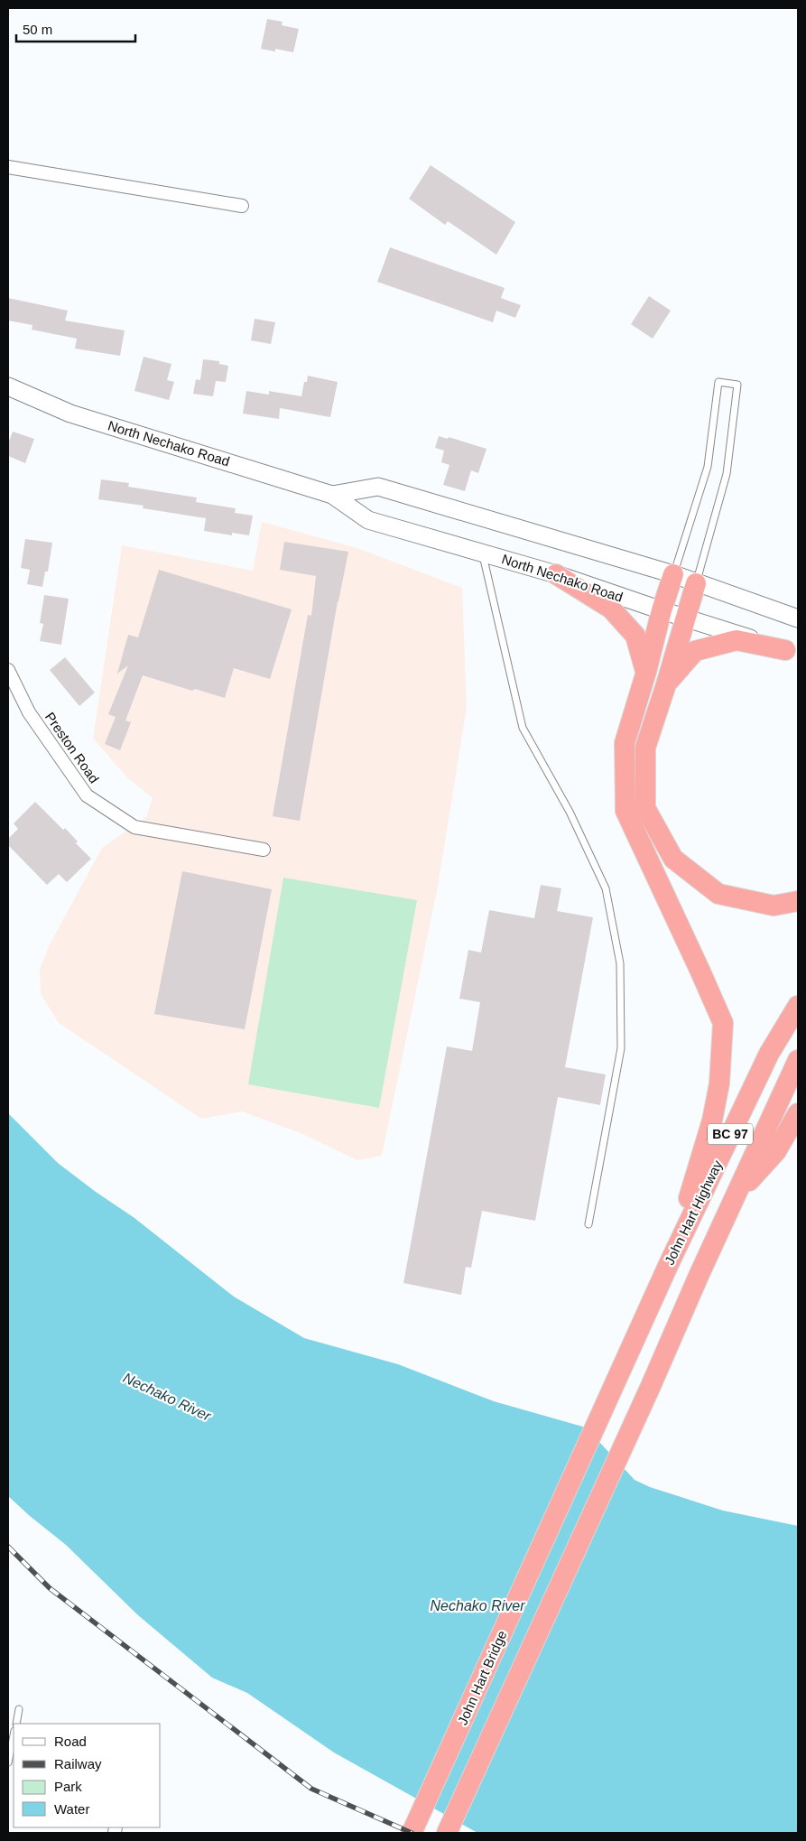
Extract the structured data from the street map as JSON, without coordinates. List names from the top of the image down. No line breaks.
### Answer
{"streets":{"highway":["BC 97","John Hart Highway","John Hart Bridge"],"main road":["North Nechako Road"],"street":["Preston Road"]},"crossings":[["John Hart Highway","John Hart Bridge"]],"water":["Nechako River"],"legend":["Road","Railway","Park","Water"],"scale_bar":"50 m"}
